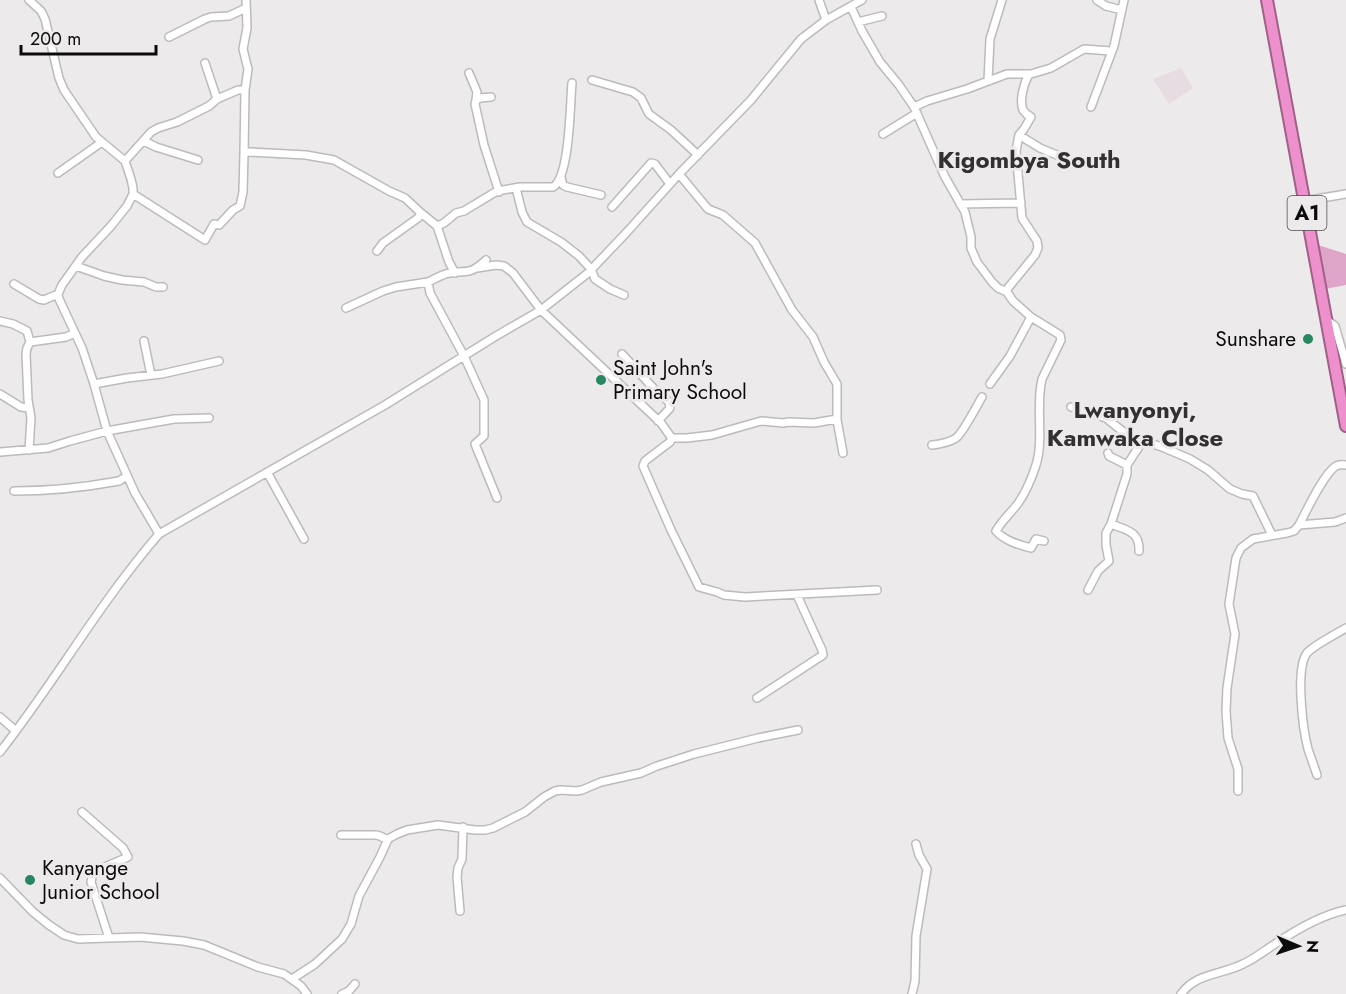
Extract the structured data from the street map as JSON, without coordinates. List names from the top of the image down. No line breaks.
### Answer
{"streets":{"highway":["A1"]},"districts":["Kigombya South","Lwanyonyi, Kamwaka Close"],"places":["Sunshare","Saint John's Primary School","Kanyange Junior School"],"scale_bar":"200 m","north":"right"}
